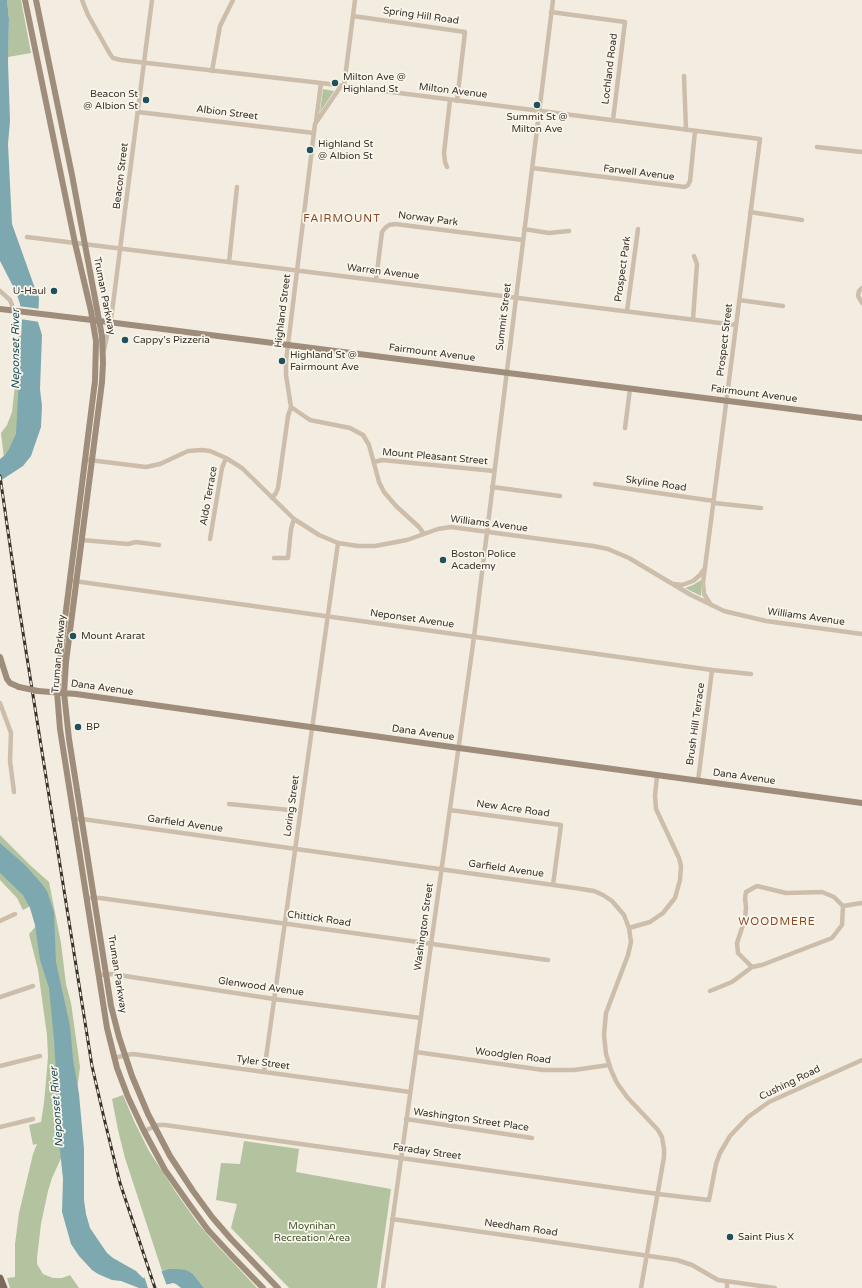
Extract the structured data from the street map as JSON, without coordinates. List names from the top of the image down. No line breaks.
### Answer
{"streets":{"main road":["Truman Parkway","Fairmount Avenue","Dana Avenue"],"street":["Spring Hill Road","Lochland Road","Milton Avenue","Albion Street","Farwell Avenue","Beacon Street","Norway Park","Prospect Park","Warren Avenue","Highland Street","Summit Street","Prospect Street","Mount Pleasant Street","Skyline Road","Aldo Terrace","Williams Avenue","Neponset Avenue","Brush Hill Terrace","Loring Street","New Acre Road","Garfield Avenue","Chittick Road","Washington Street","Glenwood Avenue","Woodglen Road","Tyler Street","Cushing Road","Washington Street Place","Faraday Street","Needham Road"]},"crossings":[["Spring Hill Road","Milton Avenue"],["Spring Hill Road","Highland Street"],["Lochland Road","Milton Avenue"],["Lochland Road","Summit Street"],["Milton Avenue","Farwell Avenue"],["Milton Avenue","Beacon Street"],["Milton Avenue","Highland Street"],["Milton Avenue","Summit Street"],["Milton Avenue","Prospect Street"],["Albion Street","Beacon Street"],["Albion Street","Highland Street"],["Farwell Avenue","Summit Street"],["Beacon Street","Warren Avenue"],["Beacon Street","Truman Parkway"],["Beacon Street","Fairmount Avenue"],["Norway Park","Warren Avenue"],["Norway Park","Summit Street"],["Prospect Park","Warren Avenue"],["Warren Avenue","Truman Parkway"],["Warren Avenue","Highland Street"],["Warren Avenue","Summit Street"],["Warren Avenue","Prospect Street"],["Truman Parkway","Fairmount Avenue"],["Truman Parkway","Williams Avenue"],["Truman Parkway","Neponset Avenue"],["Truman Parkway","Dana Avenue"],["Truman Parkway","Garfield Avenue"],["Truman Parkway","Chittick Road"],["Truman Parkway","Glenwood Avenue"],["Truman Parkway","Tyler Street"],["Truman Parkway","Faraday Street"],["Highland Street","Fairmount Avenue"],["Highland Street","Williams Avenue"],["Summit Street","Fairmount Avenue"],["Summit Street","Mount Pleasant Street"],["Summit Street","Williams Avenue"],["Summit Street","Neponset Avenue"],["Summit Street","Washington Street"],["Prospect Street","Fairmount Avenue"],["Prospect Street","Skyline Road"],["Prospect Street","Williams Avenue"],["Aldo Terrace","Williams Avenue"],["Williams Avenue","Loring Street"],["Neponset Avenue","Brush Hill Terrace"],["Neponset Avenue","Loring Street"],["Neponset Avenue","Washington Street"],["Dana Avenue","Brush Hill Terrace"],["Dana Avenue","Loring Street"],["Dana Avenue","Washington Street"],["Loring Street","Garfield Avenue"],["Loring Street","Chittick Road"],["Loring Street","Glenwood Avenue"],["Loring Street","Tyler Street"],["New Acre Road","Garfield Avenue"],["New Acre Road","Washington Street"],["Garfield Avenue","Washington Street"],["Garfield Avenue","Woodglen Road"],["Garfield Avenue","Faraday Street"],["Garfield Avenue","Needham Road"],["Chittick Road","Washington Street"],["Washington Street","Glenwood Avenue"],["Washington Street","Woodglen Road"],["Washington Street","Tyler Street"],["Washington Street","Washington Street Place"],["Washington Street","Faraday Street"],["Washington Street","Needham Road"],["Cushing Road","Faraday Street"]],"districts":["FAIRMOUNT","WOODMERE"],"water":["Neponset River"],"parks":["Moynihan Recreation Area"],"places":["Milton Ave @ Highland St","Beacon St @ Albion St","Summit St @ Milton Ave","Highland St @ Albion St","U-Haul","Cappy's Pizzeria","Highland St @ Fairmount Ave","Boston Police Academy","Mount Ararat","BP","Saint Pius X"]}
